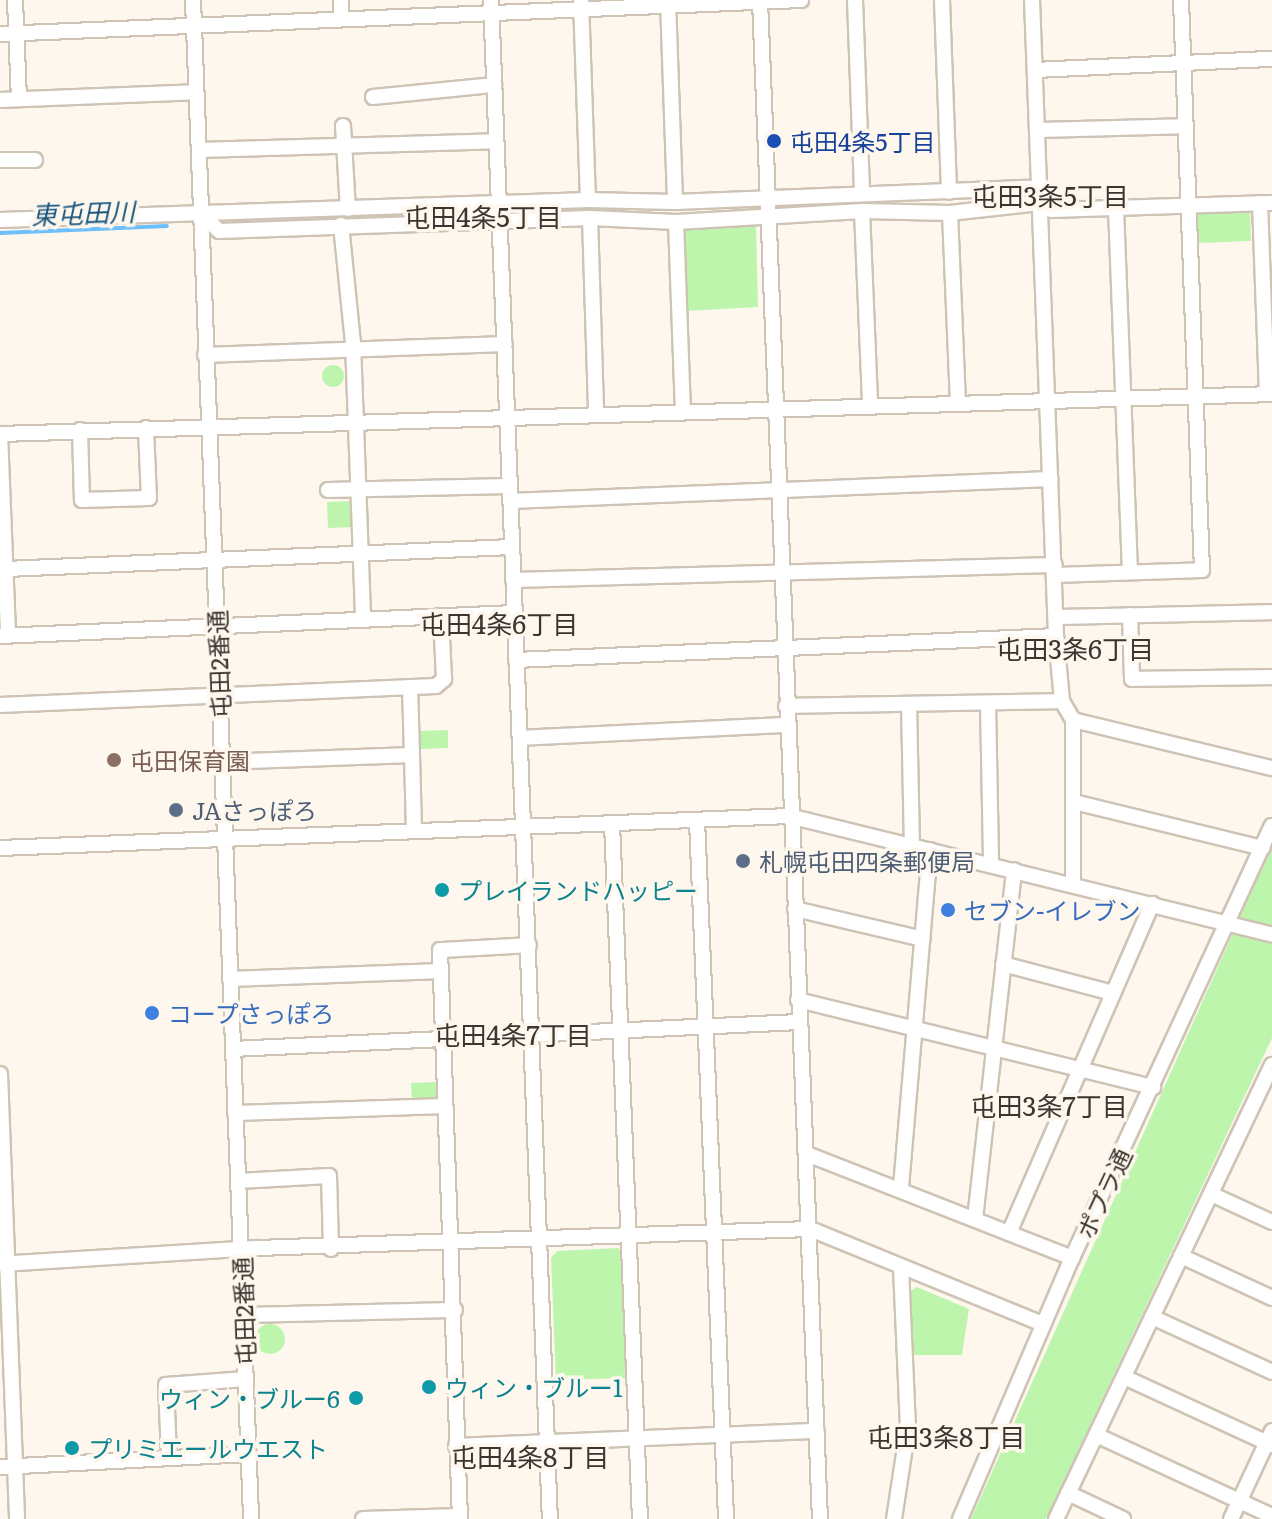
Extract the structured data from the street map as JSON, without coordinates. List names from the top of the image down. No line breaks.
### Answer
{"streets":{"street":["屯田2番通","ポプラ通"]},"districts":["屯田3条5丁目","屯田4条5丁目","屯田4条6丁目","屯田3条6丁目","屯田4条7丁目","屯田3条7丁目","屯田3条8丁目","屯田4条8丁目"],"water":["東屯田川"],"places":["屯田4条5丁目","屯田保育園","JAさっぽろ","札幌屯田四条郵便局","プレイランドハッピー","セブン-イレブン","コープさっぽろ","ウィン・ブルー1","ウィン・ブルー6","プリミエールウエスト"]}
